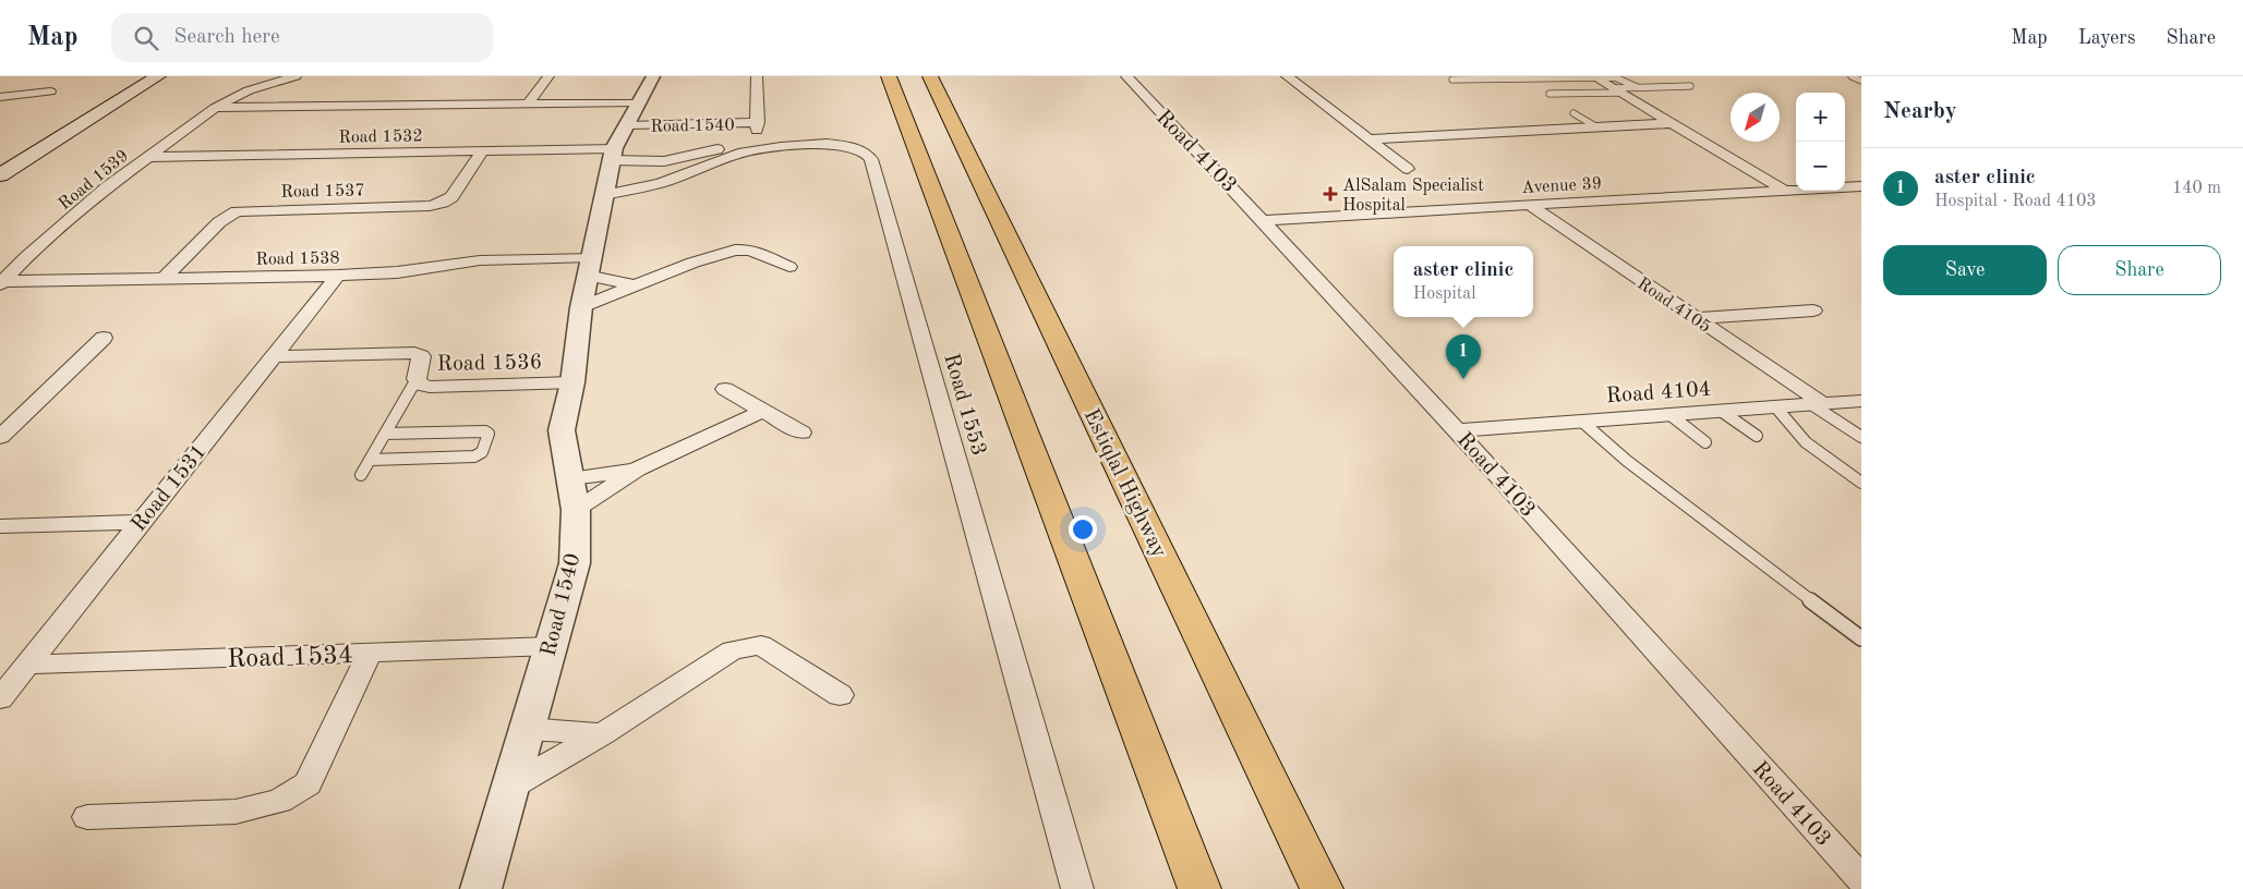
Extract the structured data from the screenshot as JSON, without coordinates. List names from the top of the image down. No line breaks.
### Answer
{"streets":{"main road":["Estiqlal Highway"],"street":["Road 1540","Road 1532","Road 4103","Road 1539","Avenue 39","Road 1537","Road 1538","Road 4105","Road 1536","Road 4104","Road 1553","Road 1531","Road 1534"]},"crossings":[["Road 1540","Road 1532"],["Road 1540","Road 1538"],["Road 1540","Road 1536"],["Road 1540","Road 1553"],["Road 1540","Road 1534"],["Road 1532","Road 1539"],["Road 1532","Road 1537"],["Road 1532","Road 1553"],["Road 4103","Avenue 39"],["Road 4103","Road 4104"],["Road 1539","Road 1538"],["Avenue 39","Road 4105"],["Road 1537","Road 1538"],["Road 1538","Road 1531"],["Road 4105","Road 4104"],["Road 1536","Road 1531"],["Road 1531","Road 1534"]],"places":{"health":["AlSalam Specialist Hospital"]},"north":"bottom left","page":{"header":"Map","search":"Search here","nav":["Map","Layers","Share"],"heading":"Nearby","map_buttons":["+","−"],"list":[{"mark":"1","name":"aster clinic","note":"Hospital · Road 4103","value":"140 m"}],"buttons":["Save","Share"],"popup":["aster clinic","Hospital"],"pins":"1"}}
